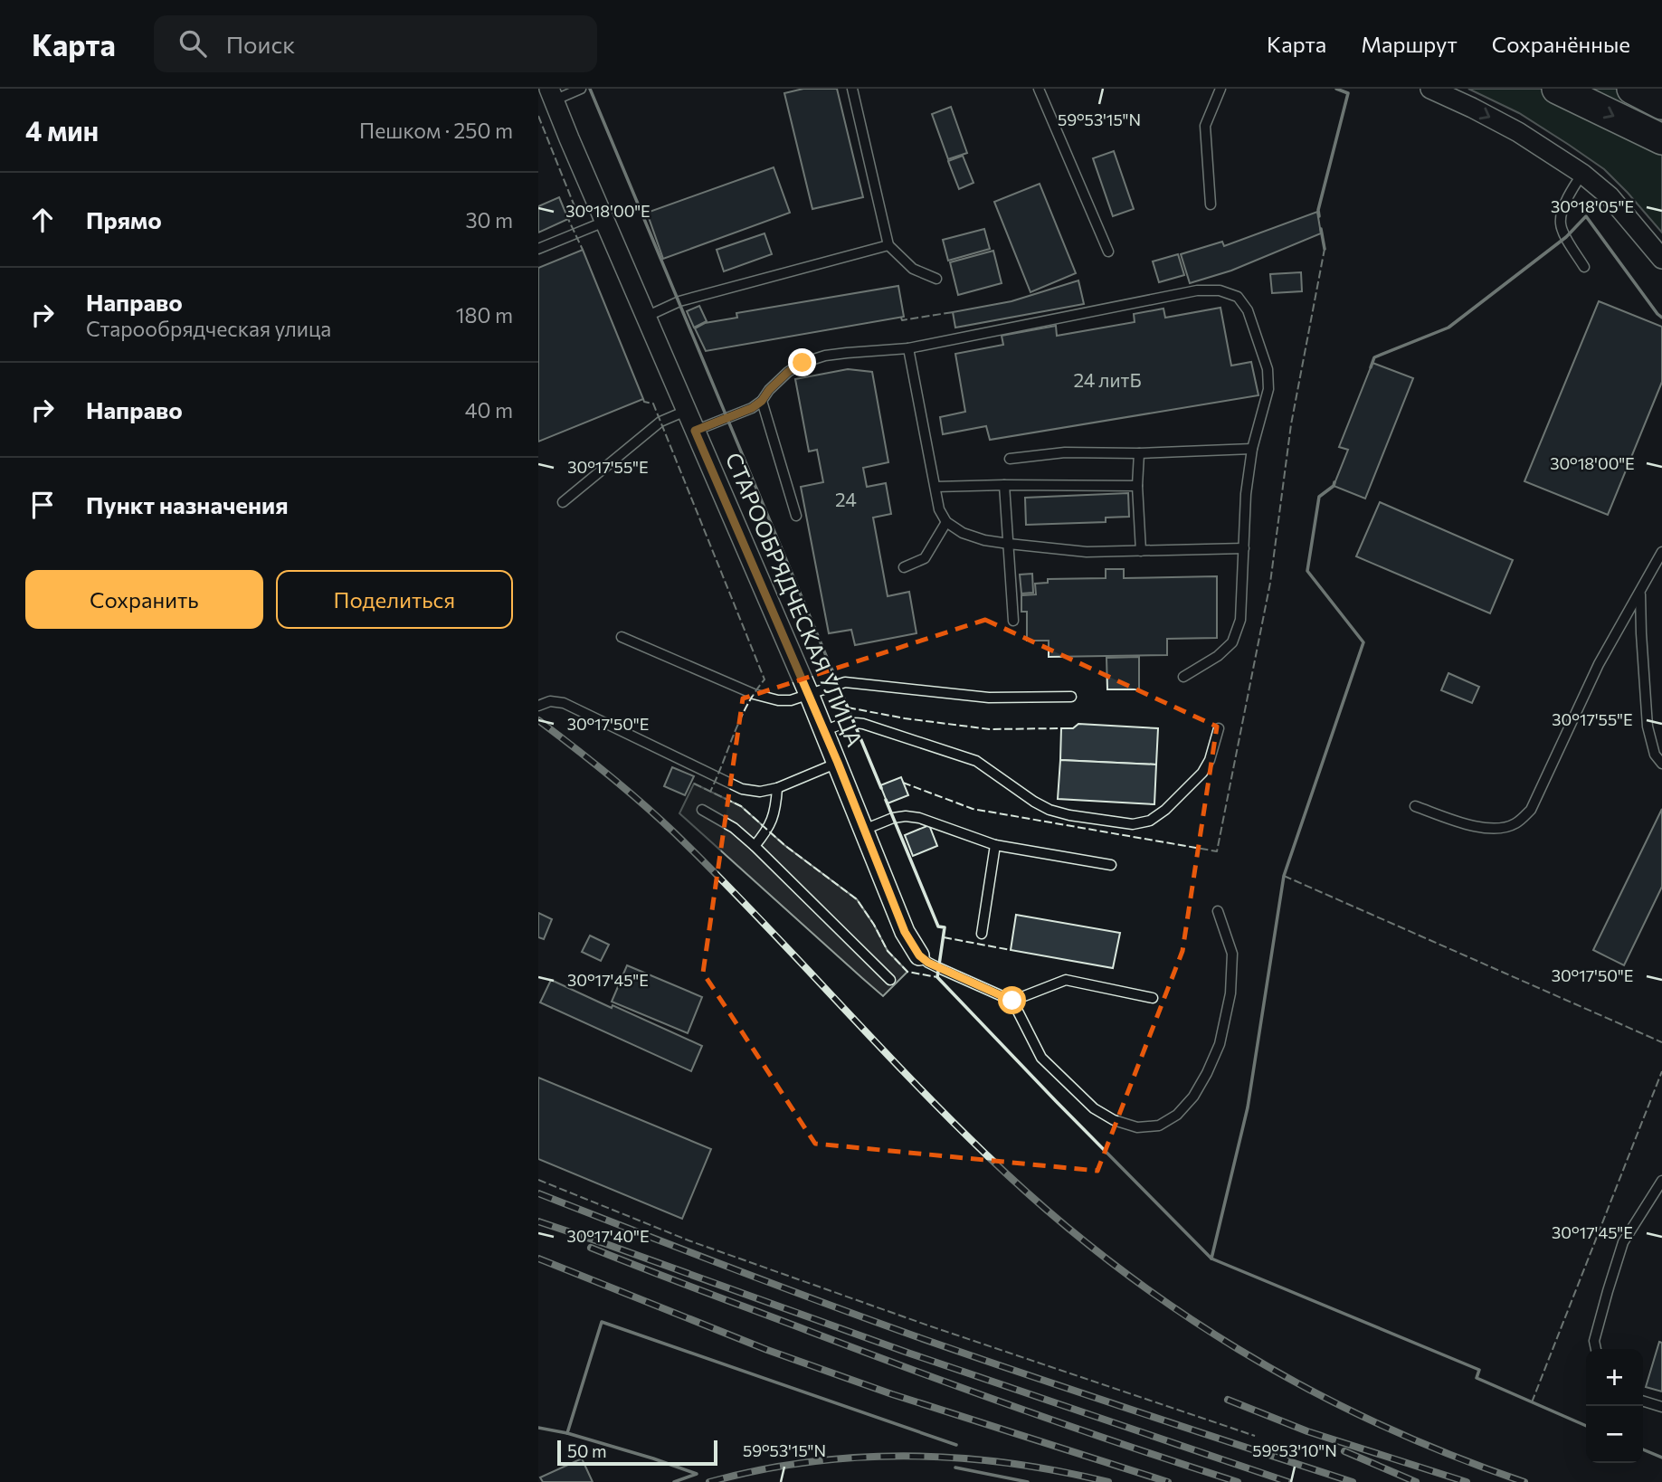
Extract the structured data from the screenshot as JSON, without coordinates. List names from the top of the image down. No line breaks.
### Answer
{"streets":{"street":["СТАРООБРЯДЧЕСКАЯ УЛИЦА"]},"house_numbers":["24 литБ","24"],"scale_bar":"50 m","page":{"header":"Карта","search":"Поиск","nav":["Карта","Маршрут","Сохранённые"],"heading":["4 мин","Пешком · 250 m"],"list":[["Прямо","30 m"],["Направо","Старообрядческая улица","180 m"],["Направо","40 m"],"Пункт назначения"],"buttons":["Сохранить","Поделиться"],"map_buttons":["+","−"],"scale":"50 m"},"coordinates":["59°53'15\"N","30°18'05\"E","30°18'00\"E","30°17'55\"E","30°17'50\"E","30°17'45\"E","30°17'40\"E","59°53'10\"N"]}
